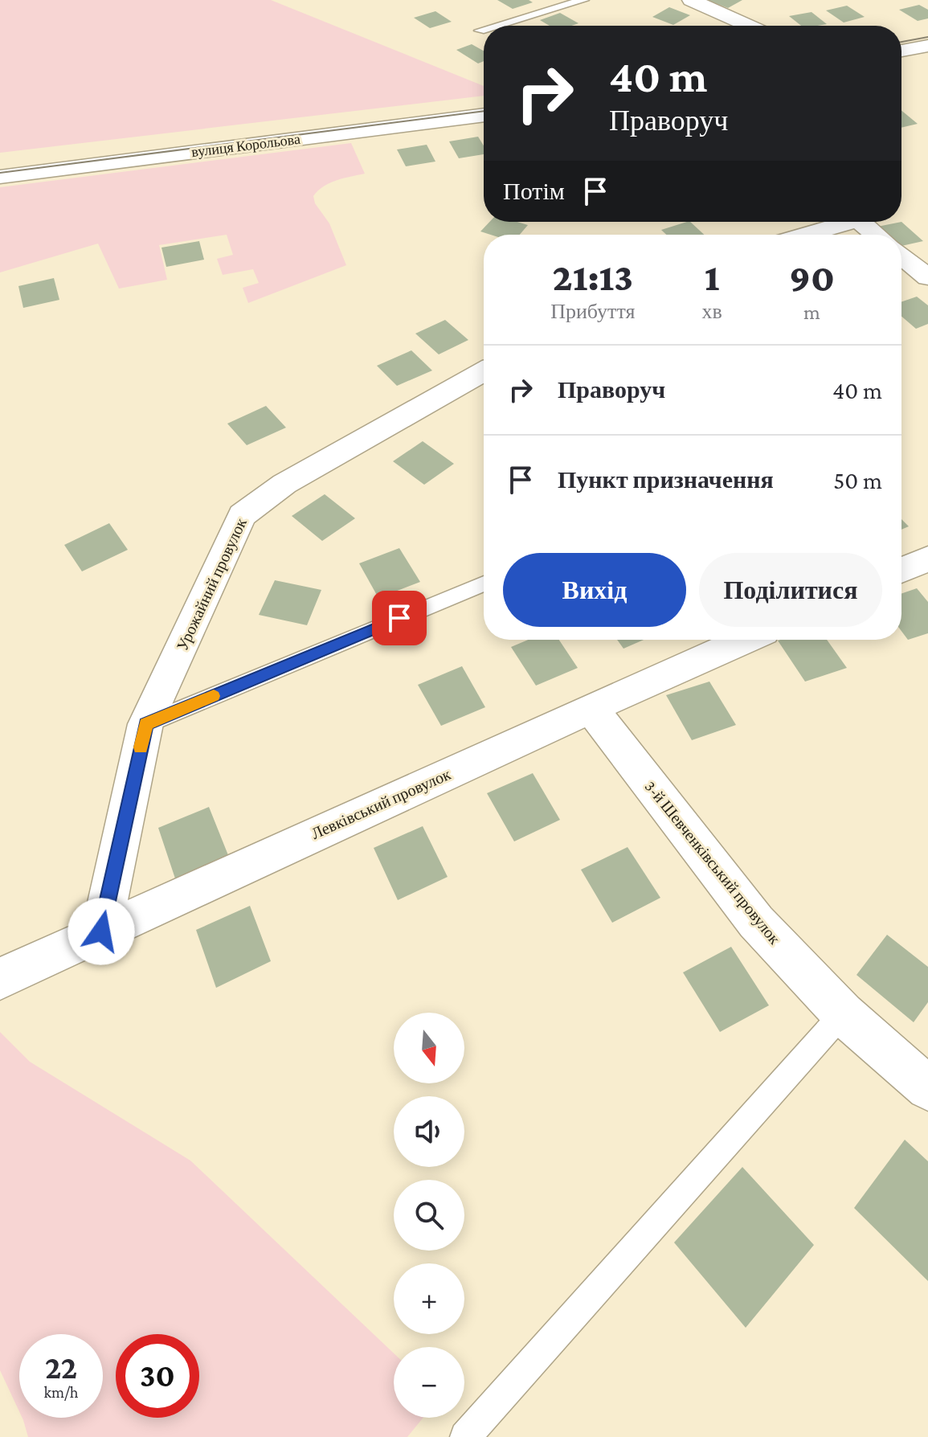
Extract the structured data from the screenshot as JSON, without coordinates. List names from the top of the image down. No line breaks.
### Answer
{"streets":{"street":["вулиця Корольова","Урожайний провулок","Левківський провулок","3-й Шевченківський провулок"]},"crossings":[["Урожайний провулок","Левківський провулок"],["Левківський провулок","3-й Шевченківський провулок"]],"north":"bottom","page":{"turn":["40 m","Праворуч"],"then":"Потім","eta":["21:13","Прибуття","1","хв","90","m"],"list":[{"name":"Праворуч","value":"40 m"},{"name":"Пункт призначення","value":"50 m"}],"buttons":["Вихід","Поділитися"],"map_buttons":["+","−"],"speed":"22 km/h","limit":"30"}}
